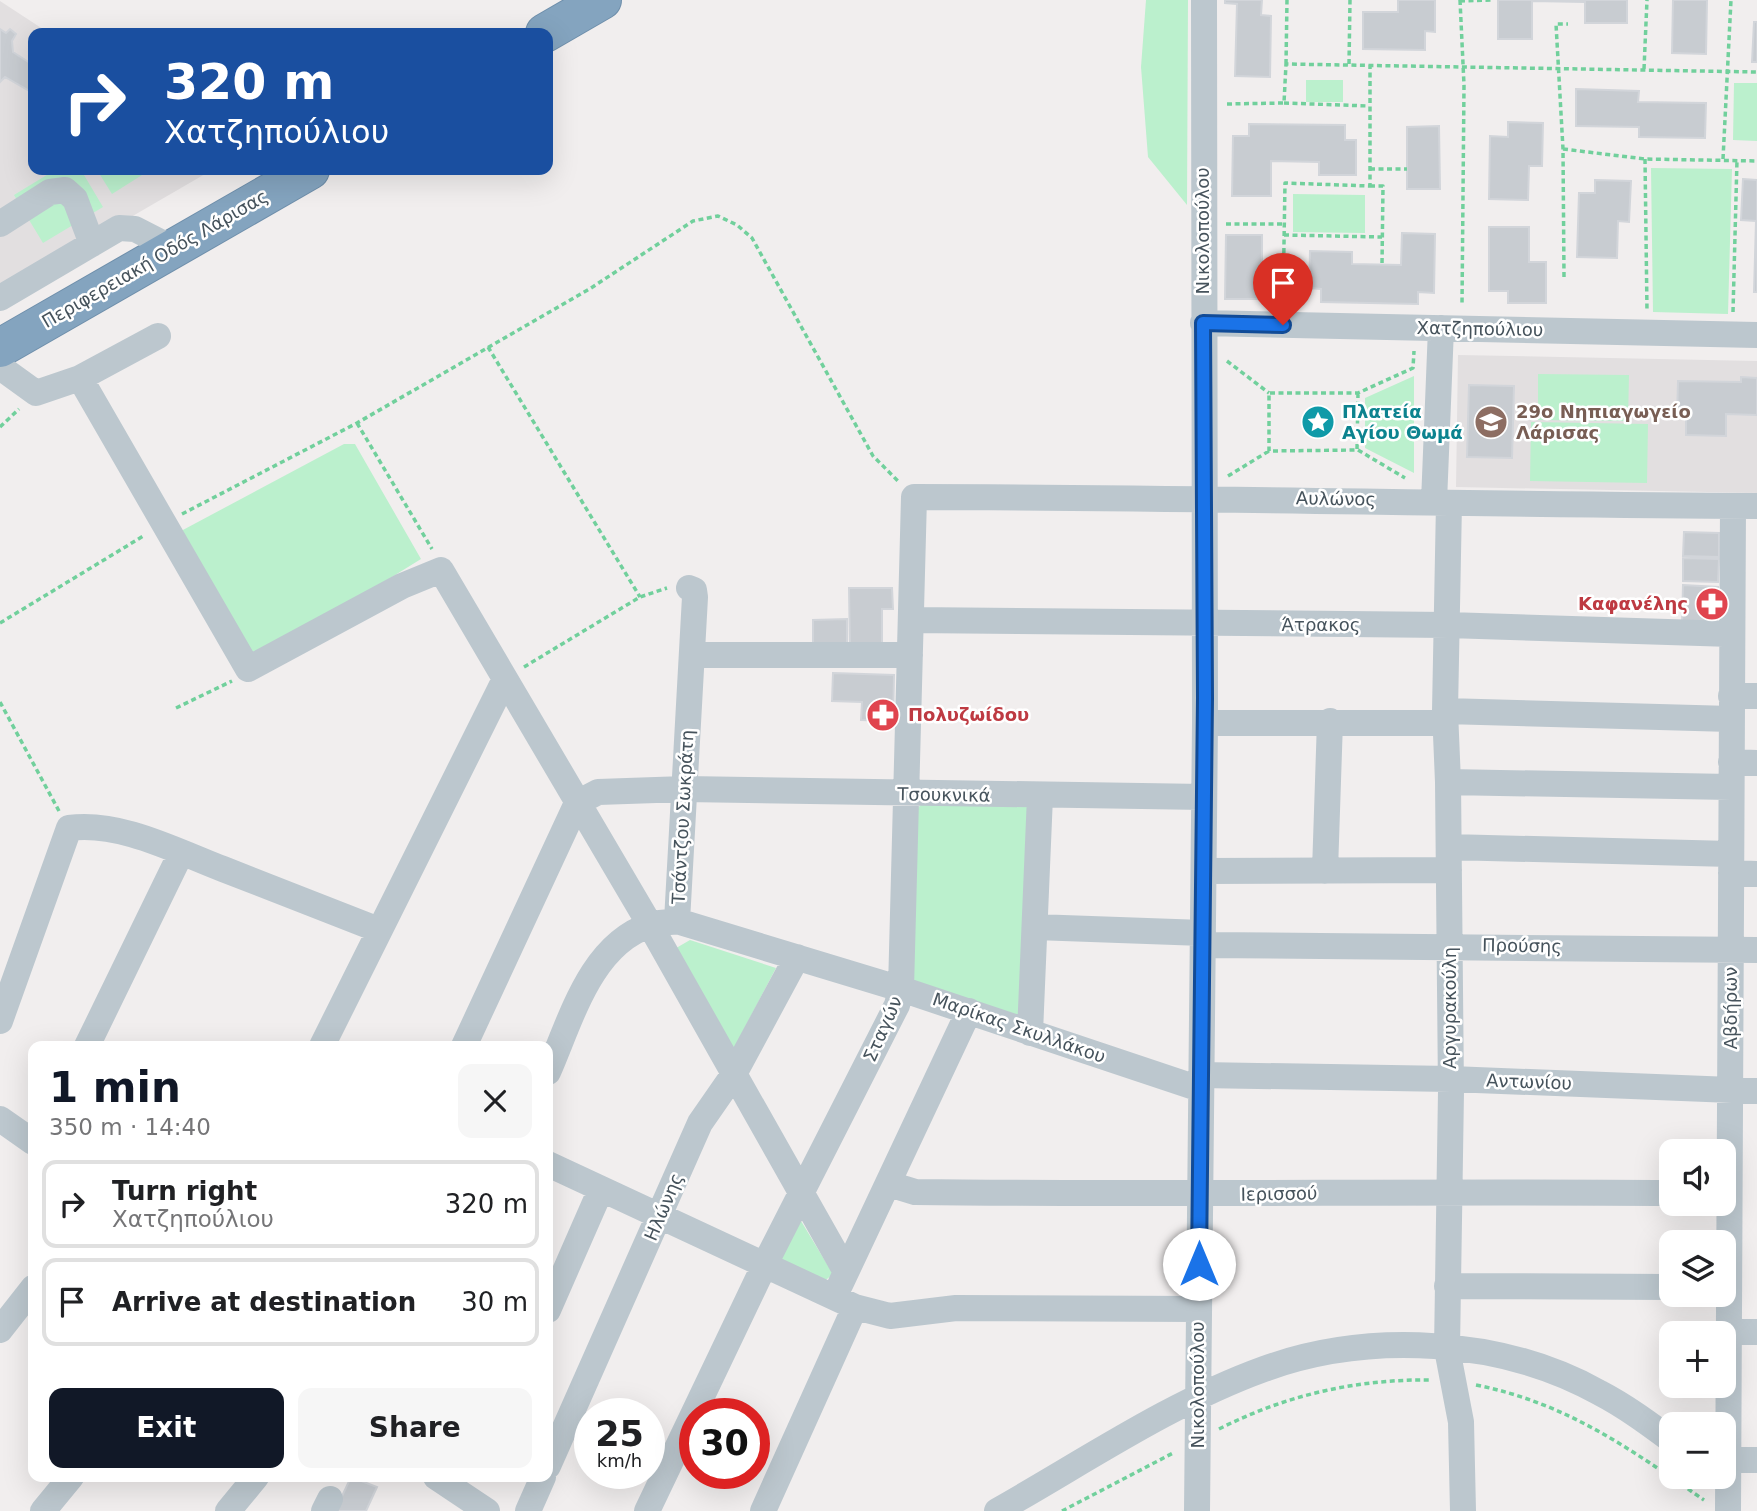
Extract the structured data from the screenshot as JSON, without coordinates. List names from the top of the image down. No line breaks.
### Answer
{"streets":{"highway":["Περιφερειακή Οδός Λάρισας"],"street":["Νικολοπούλου","Χατζηπούλιου","Αυλώνος","Άτρακος","Τσουκνικά","Τσάντζου Σωκράτη","Προύσης","Αργυρακούλη","Αβδήρων","Μαρίκας Σκυλλάκου","Σταγών","Αντωνίου","Ιερισσού","Ηλώνης"]},"crossings":[["Νικολοπούλου","Χατζηπούλιου"],["Νικολοπούλου","Αυλώνος"],["Νικολοπούλου","Άτρακος"],["Νικολοπούλου","Τσουκνικά"],["Νικολοπούλου","Προύσης"],["Νικολοπούλου","Μαρίκας Σκυλλάκου"],["Νικολοπούλου","Αντωνίου"],["Νικολοπούλου","Ιερισσού"],["Χατζηπούλιου","Αργυρακούλη"],["Αυλώνος","Αργυρακούλη"],["Αυλώνος","Αβδήρων"],["Αυλώνος","Σταγών"],["Άτρακος","Αργυρακούλη"],["Άτρακος","Αβδήρων"],["Άτρακος","Σταγών"],["Τσουκνικά","Τσάντζου Σωκράτη"],["Τσουκνικά","Σταγών"],["Τσάντζου Σωκράτη","Μαρίκας Σκυλλάκου"],["Προύσης","Αργυρακούλη"],["Προύσης","Αβδήρων"],["Αργυρακούλη","Αντωνίου"],["Αργυρακούλη","Ιερισσού"],["Αβδήρων","Αντωνίου"],["Μαρίκας Σκυλλάκου","Σταγών"],["Μαρίκας Σκυλλάκου","Αντωνίου"],["Μαρίκας Σκυλλάκου","Ηλώνης"]],"places":{"place":["Πλατεία Αγίου Θωμά"],"school or university":["29ο Νηπιαγωγείο Λάρισας"],"pharmacy":["Καφανέλης","Πολυζωίδου"]},"page":{"turn":["320 m","Χατζηπούλιου"],"heading":["1 min","350 m · 14:40"],"map_buttons":["+","−"],"list":[{"name":"Turn right","note":"Χατζηπούλιου","value":"320 m"},{"name":"Arrive at destination","value":"30 m"}],"buttons":["Exit","Share"],"speed":"25 km/h","limit":"30"}}
